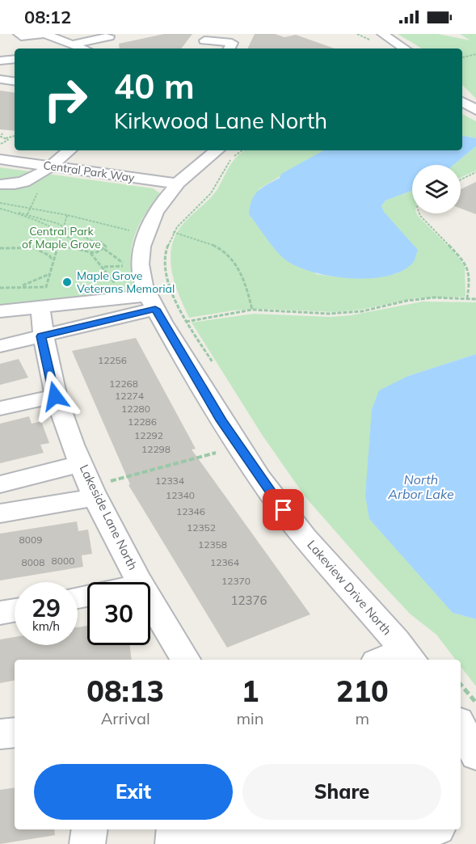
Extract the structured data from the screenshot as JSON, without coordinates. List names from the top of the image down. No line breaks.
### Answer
{"streets":{"street":["Central Park Way","Lakeside Lane North","Lakeview Drive North"]},"crossings":[["Central Park Way","Lakeview Drive North"]],"water":["North Arbor Lake"],"parks":["Central Park of Maple Grove"],"places":["Maple Grove Veterans Memorial"],"house_numbers":["12256","12268","12274","12280","12286","12292","12298","12334","12340","12346","12352","8009","12358","8000","8008","12364","12370","12376"],"page":{"status":"08:12","turn":["40 m","Kirkwood Lane North"],"speed":"29 km/h","limit":"30","eta":["08:13","Arrival","1","min","210","m"],"buttons":["Exit","Share"]}}
